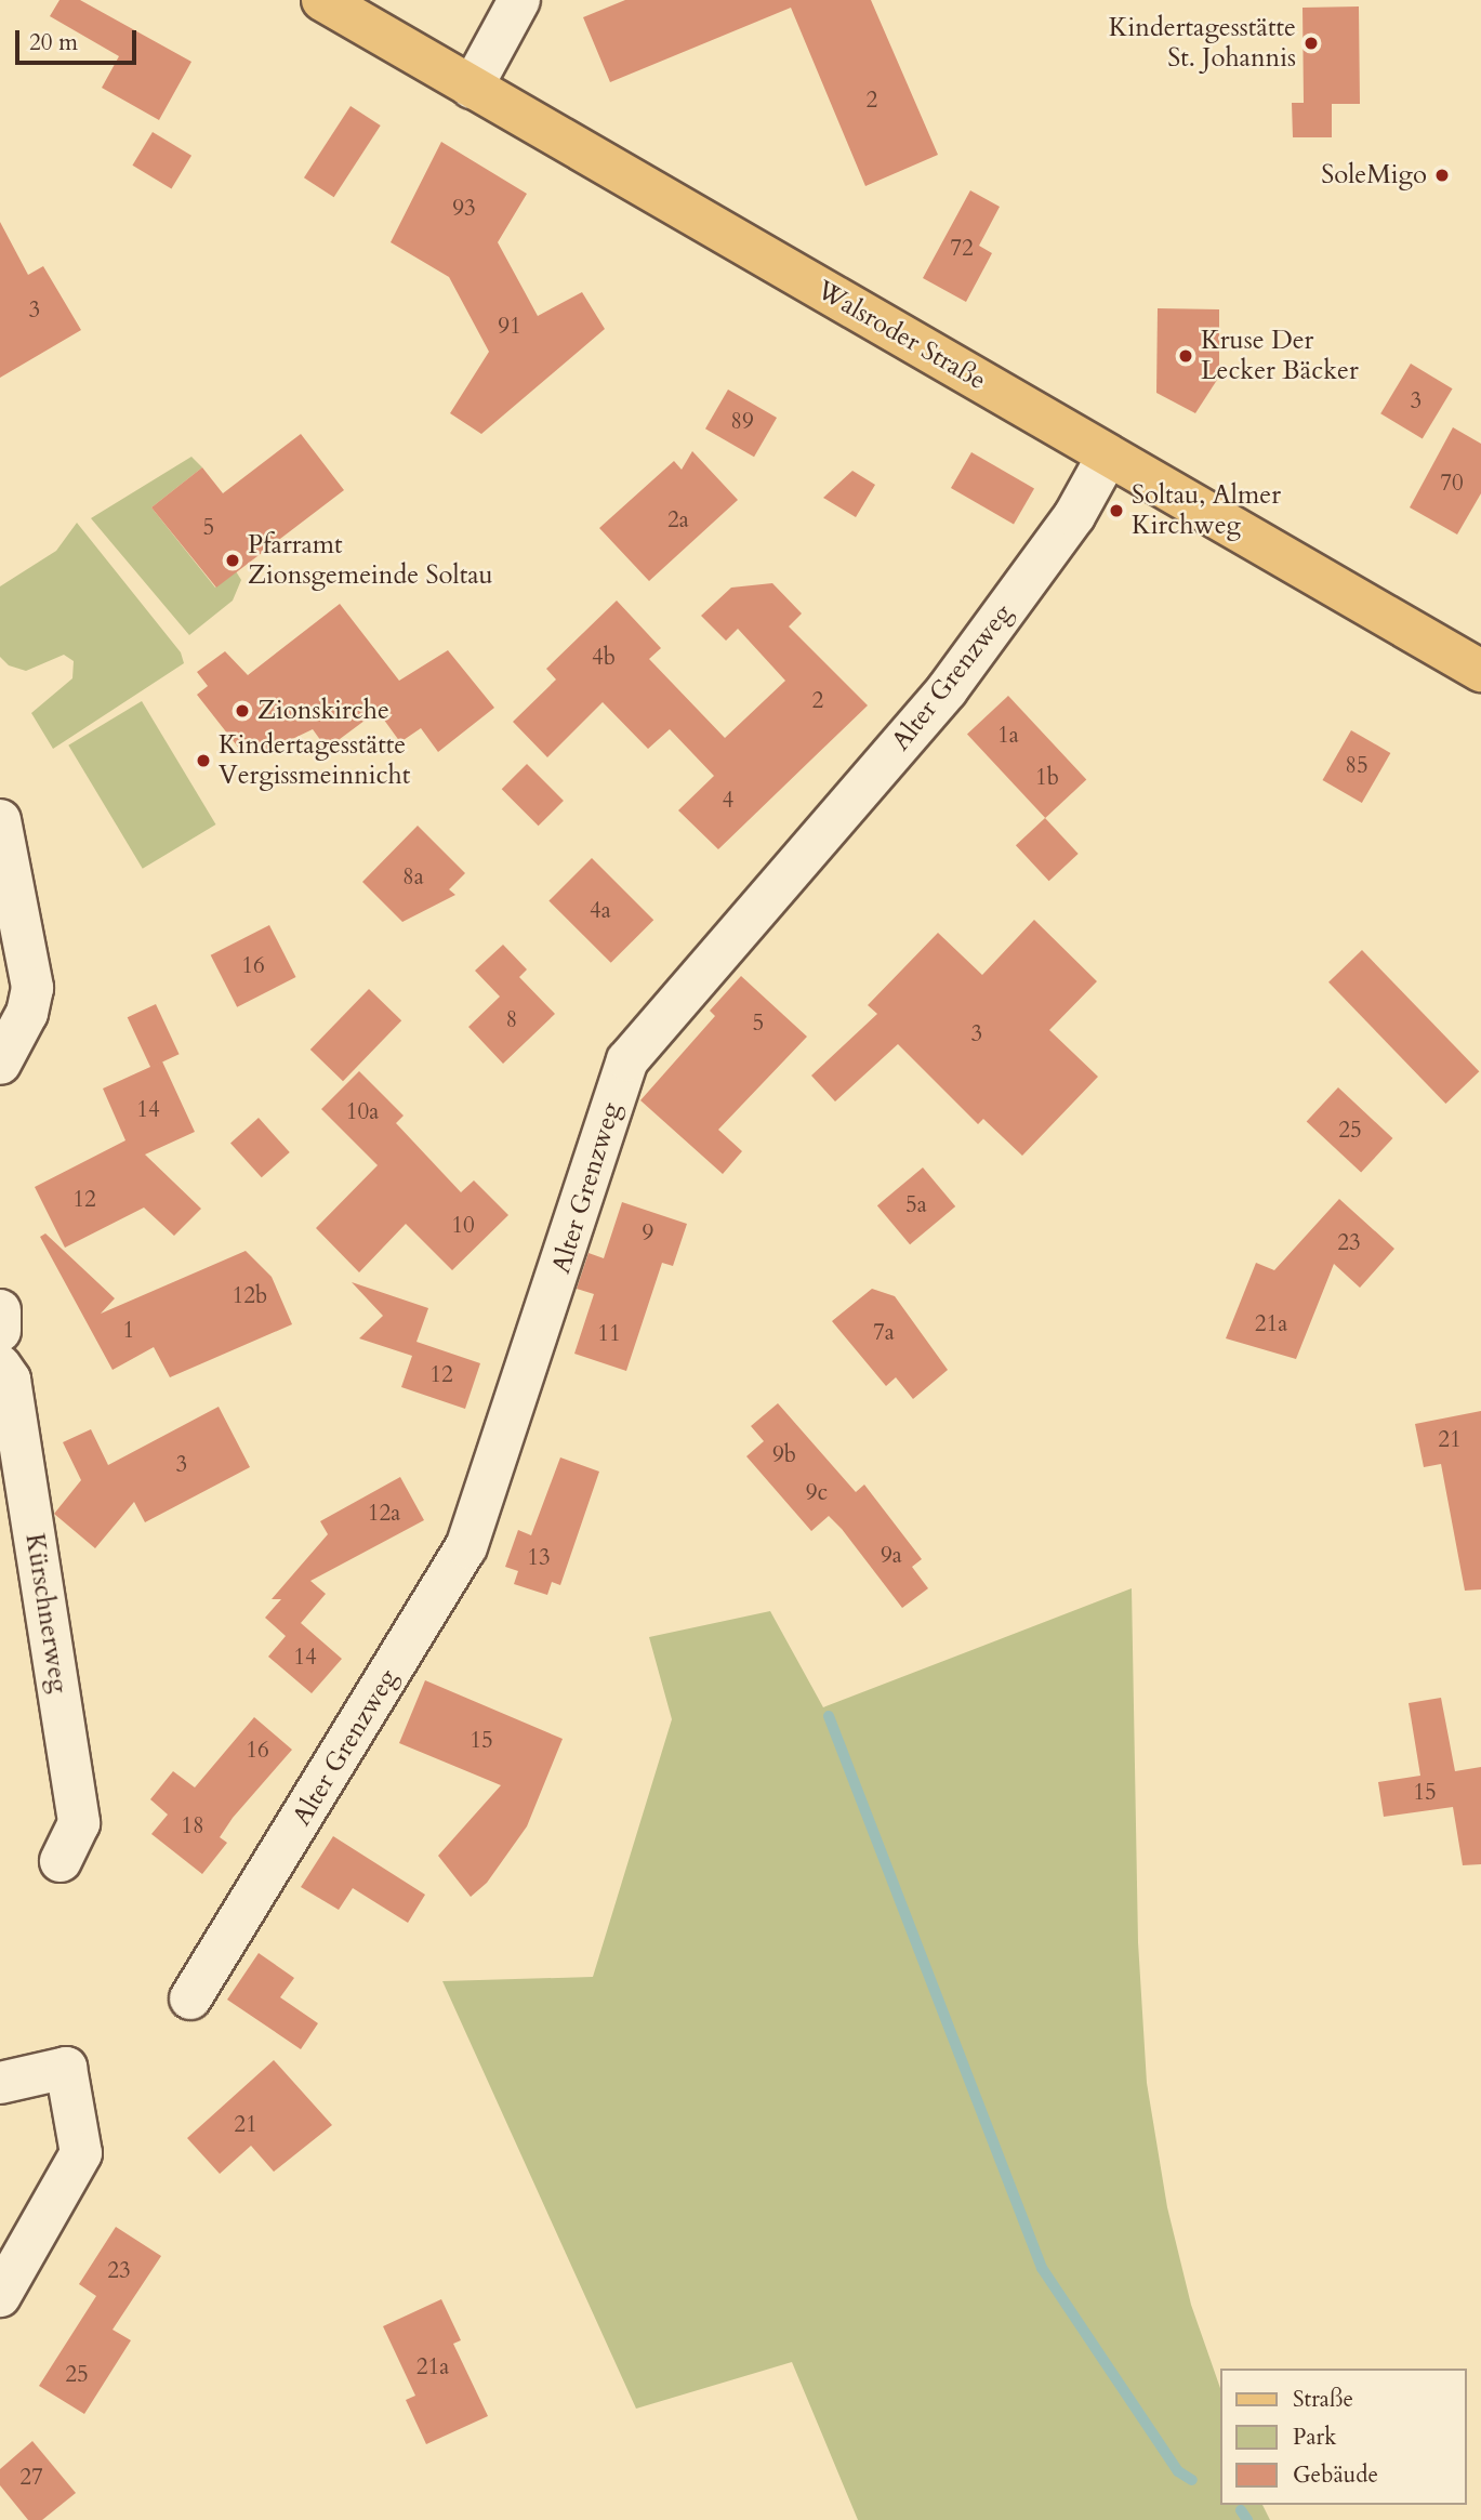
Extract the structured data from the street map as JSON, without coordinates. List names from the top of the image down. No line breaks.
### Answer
{"streets":{"main road":["Walsroder Straße"],"street":["Alter Grenzweg","Kürschnerweg"]},"crossings":[["Walsroder Straße","Alter Grenzweg"]],"places":["Kindertagesstätte St. Johannis","SoleMigo","Kruse Der Lecker Bäcker","Soltau, Almer Kirchweg","Pfarramt Zionsgemeinde Soltau","Zionskirche","Kindertagesstätte Vergissmeinnicht"],"house_numbers":["2","93","72","3","91","3","89","70","2a","5","4b","2","1a","85","1b","4","8a","4a","16","8","5","3","14","10a","25","12","5a","10","9","23","12b","21a","1","7a","11","12","21","9b","3","9c","12a","9a","13","14","15","16","15","18","21","23","21a","25","27"],"legend":["Straße","Park","Gebäude"],"scale_bar":"20 m"}
